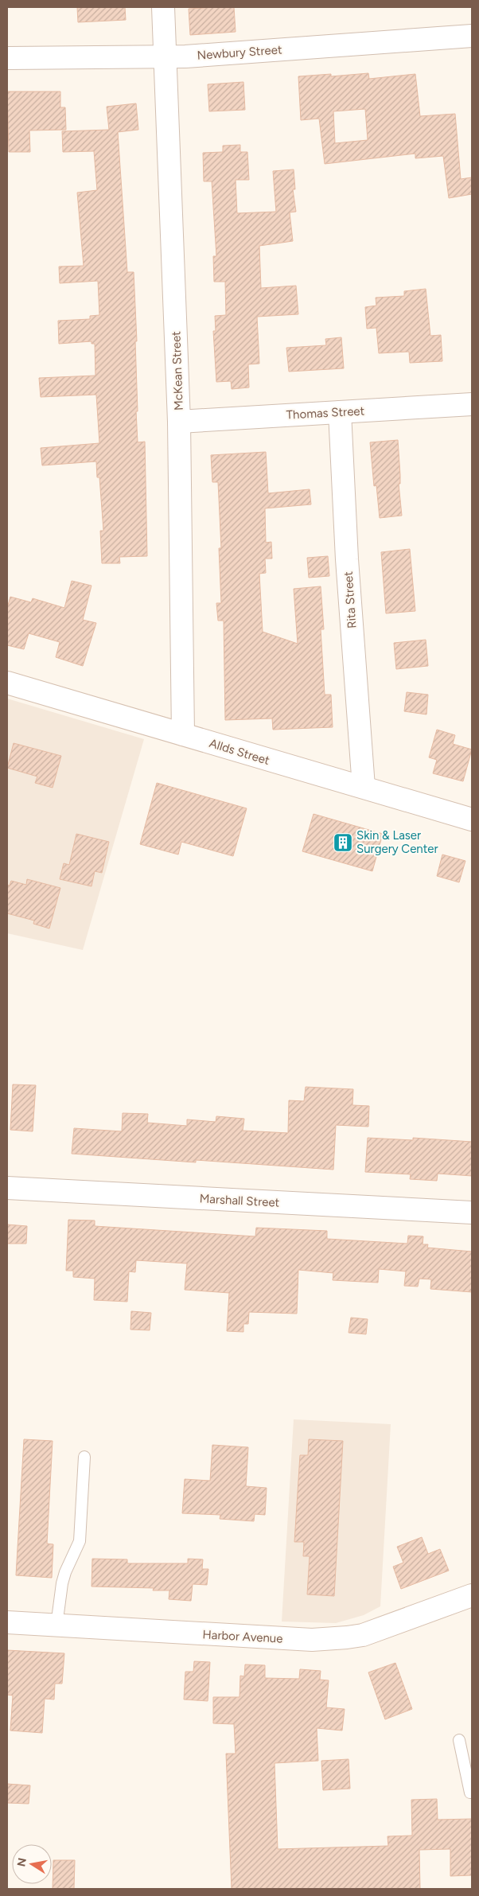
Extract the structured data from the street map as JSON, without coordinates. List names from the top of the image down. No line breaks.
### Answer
{"streets":{"street":["Newbury Street","McKean Street","Thomas Street","Rita Street","Allds Street","Marshall Street","Harbor Avenue"]},"crossings":[["Newbury Street","McKean Street"],["McKean Street","Thomas Street"],["McKean Street","Allds Street"],["Thomas Street","Rita Street"],["Rita Street","Allds Street"]],"places":{"building":["Skin & Laser Surgery Center"]},"north":"left"}
